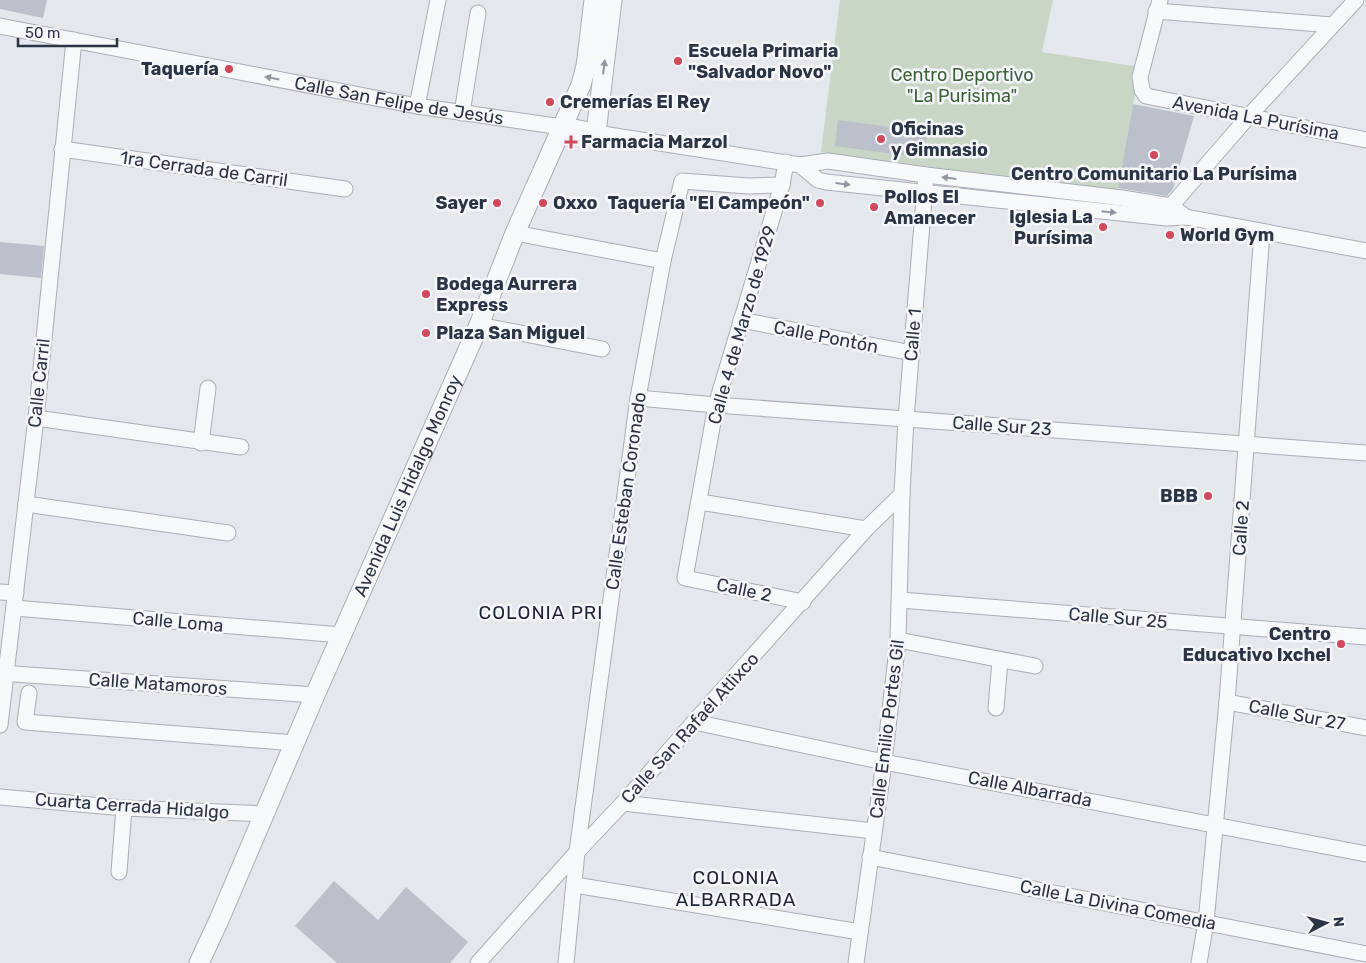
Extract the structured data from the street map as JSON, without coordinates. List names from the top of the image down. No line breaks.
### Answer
{"streets":{"street":["Calle San Felipe de Jesús","Avenida La Purísima","1ra Cerrada de Carril","Calle 4 de Marzo de 1929","Calle 1","Calle Pontón","Calle Carril","Calle Sur 23","Avenida Luis Hidalgo Monroy","Calle Esteban Coronado","Calle 2","Calle Sur 25","Calle Loma","Calle Matamoros","Calle Sur 27","Calle San Rafaél Atlixco","Calle Emilio Portes Gil","Calle Albarrada","Cuarta Cerrada Hidalgo","Calle La Divina Comedia"]},"crossings":[["Calle San Felipe de Jesús","Calle 4 de Marzo de 1929"],["Calle San Felipe de Jesús","Calle 1"],["Calle San Felipe de Jesús","Calle Carril"],["Calle San Felipe de Jesús","Avenida Luis Hidalgo Monroy"],["1ra Cerrada de Carril","Calle Carril"],["Calle 4 de Marzo de 1929","Calle Pontón"],["Calle 4 de Marzo de 1929","Calle Sur 23"],["Calle 4 de Marzo de 1929","Calle Esteban Coronado"],["Calle 4 de Marzo de 1929","Calle 2"],["Calle 1","Calle Pontón"],["Calle 1","Calle Sur 23"],["Calle 1","Calle San Rafaél Atlixco"],["Calle 1","Calle Emilio Portes Gil"],["Calle Carril","Calle Loma"],["Calle Carril","Calle Matamoros"],["Calle Sur 23","Calle Esteban Coronado"],["Calle Sur 23","Calle 2"],["Avenida Luis Hidalgo Monroy","Calle Loma"],["Avenida Luis Hidalgo Monroy","Calle Matamoros"],["Avenida Luis Hidalgo Monroy","Cuarta Cerrada Hidalgo"],["Calle Esteban Coronado","Calle San Rafaél Atlixco"],["Calle 2","Calle Sur 25"],["Calle 2","Calle Sur 27"],["Calle 2","Calle San Rafaél Atlixco"],["Calle 2","Calle Albarrada"],["Calle 2","Calle La Divina Comedia"],["Calle Sur 25","Calle Emilio Portes Gil"],["Calle San Rafaél Atlixco","Calle Emilio Portes Gil"],["Calle San Rafaél Atlixco","Calle Albarrada"],["Calle Emilio Portes Gil","Calle Albarrada"],["Calle Emilio Portes Gil","Calle La Divina Comedia"]],"districts":["COLONIA PRI","COLONIA ALBARRADA"],"parks":["Centro Deportivo \"La Purisima\""],"places":{"other":["Escuela Primaria \"Salvador Novo\"","Taquería","Cremerías El Rey","Oficinas y Gimnasio","Centro Comunitario La Purísima","Sayer","Oxxo","Taquería \"El Campeón\"","Pollos El Amanecer","Iglesia La Purísima","World Gym","Bodega Aurrera Express","Plaza San Miguel","BBB","Centro Educativo Ixchel"],"health":["Farmacia Marzol"]},"scale_bar":"50 m","north":"right"}
